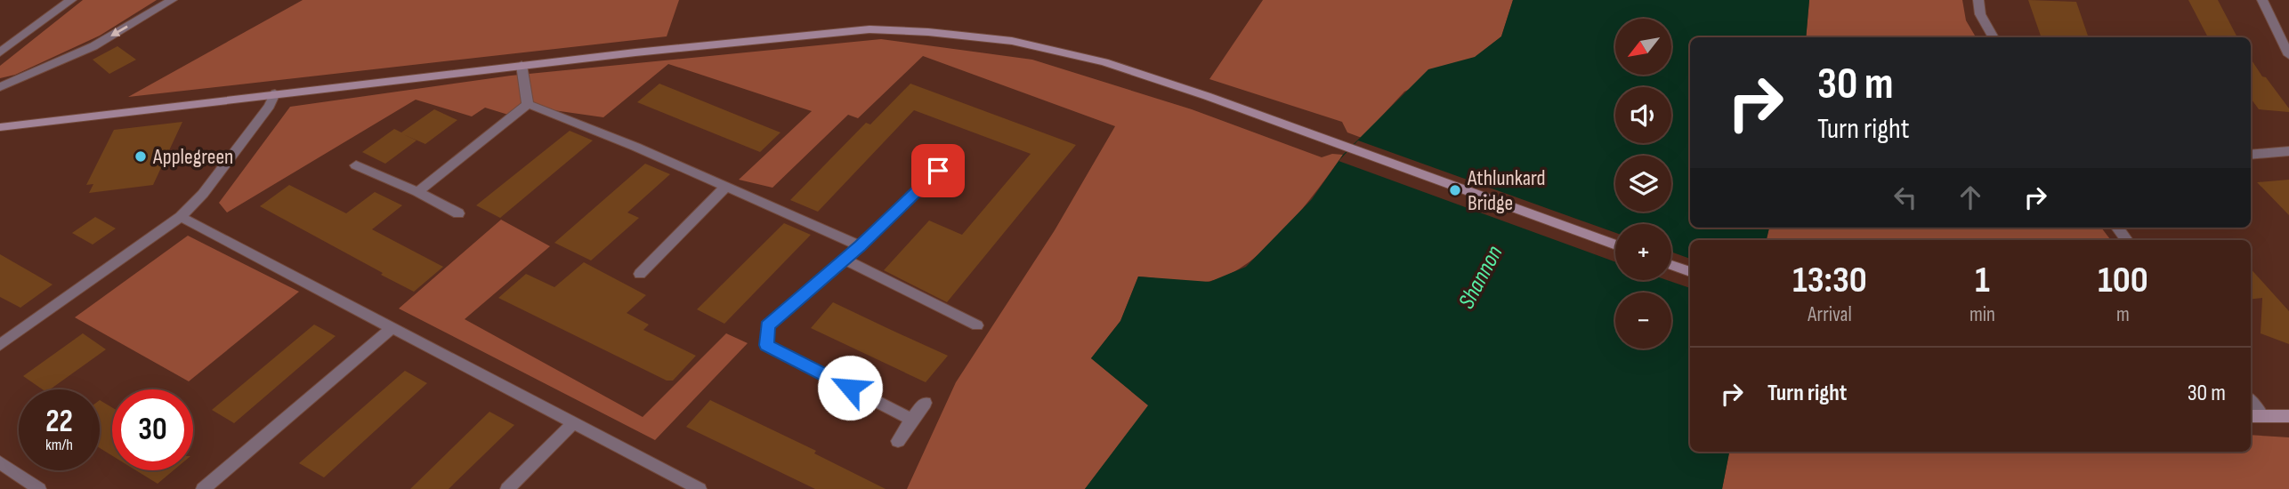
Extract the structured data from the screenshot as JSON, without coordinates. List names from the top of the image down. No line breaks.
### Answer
{"water":["Shannon"],"places":["Applegreen","Athlunkard Bridge"],"north":"bottom left","page":{"map_buttons":["+","−"],"turn":["30 m","Turn right"],"eta":["13:30","Arrival","1","min","100","m"],"list":[{"name":"Turn right","value":"30 m"}],"speed":"22 km/h","limit":"30"}}
